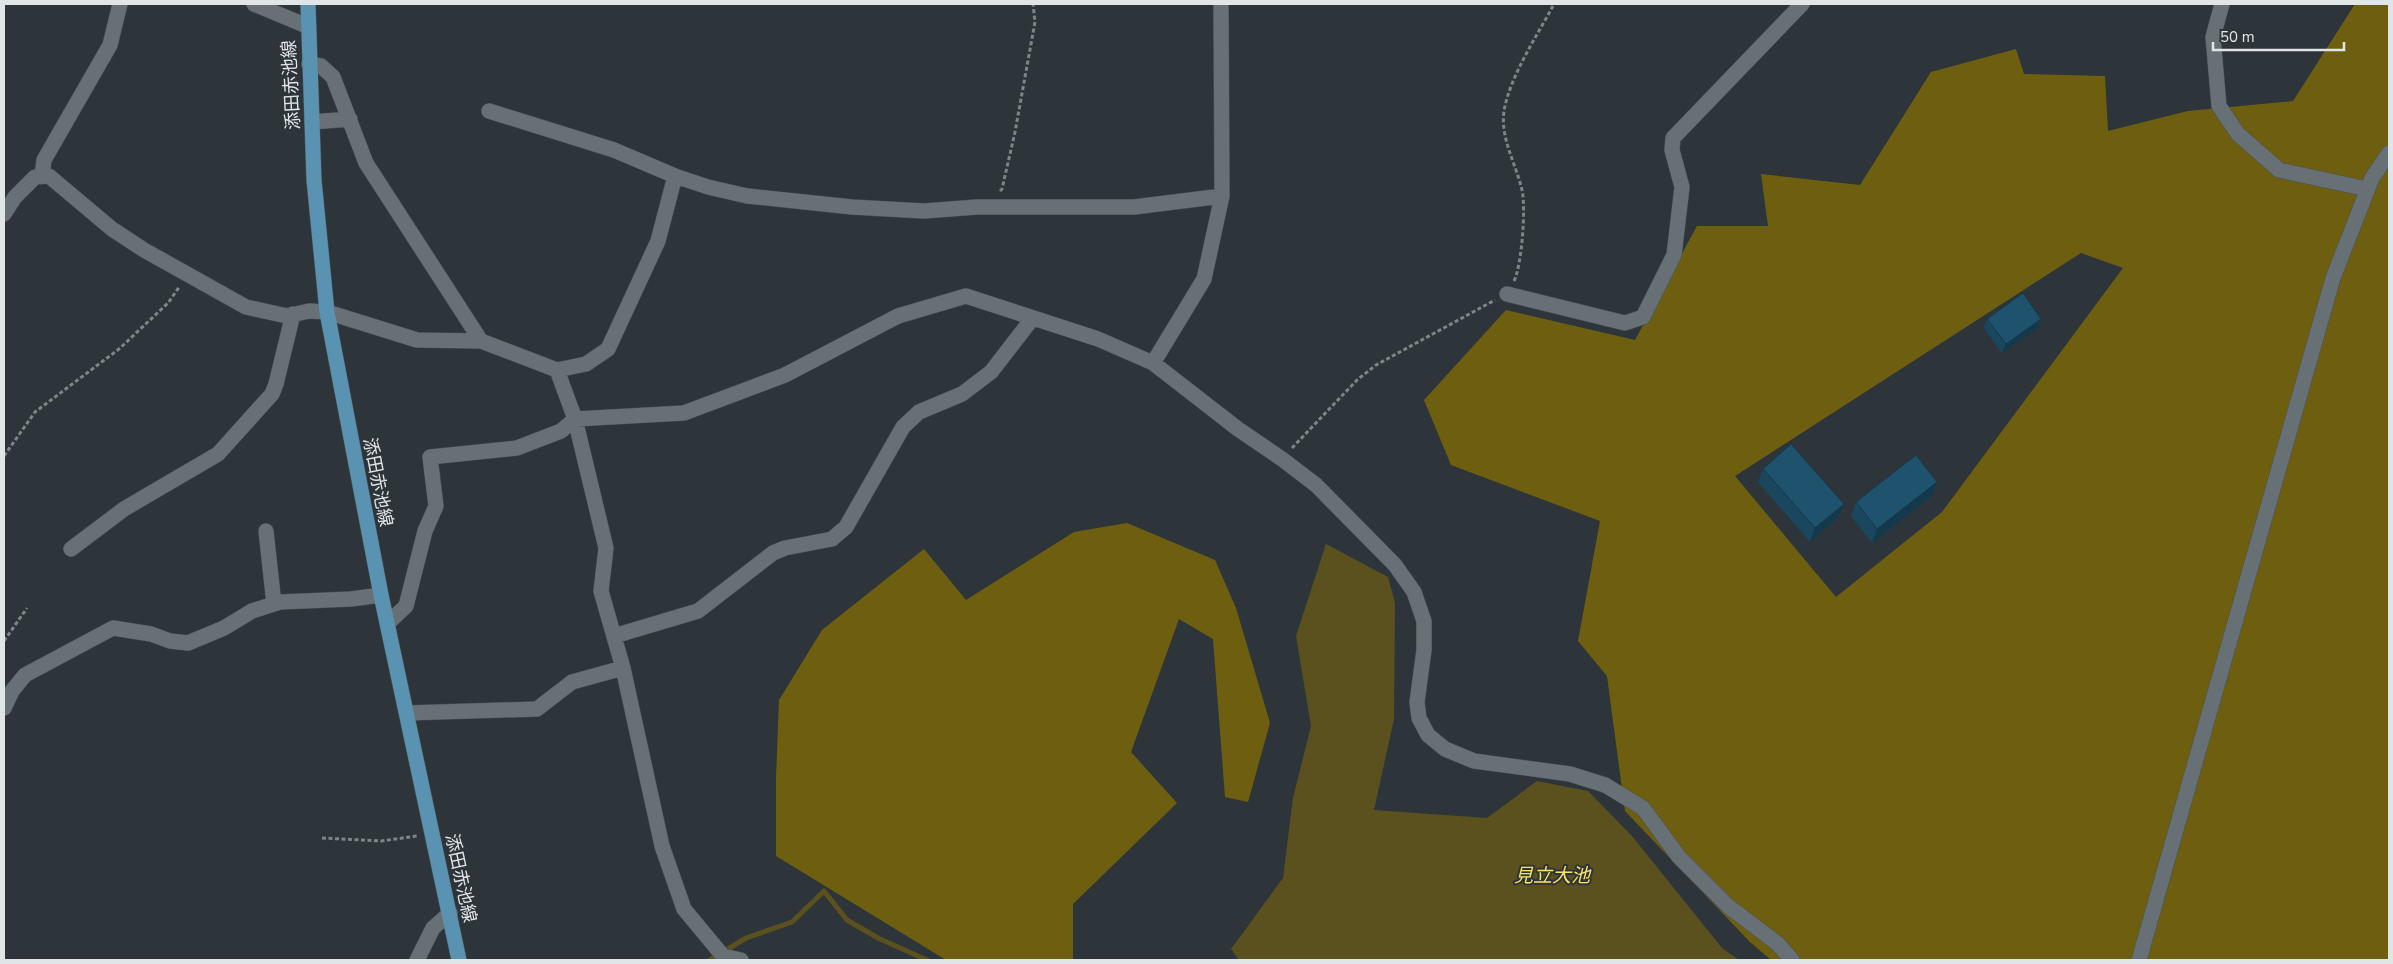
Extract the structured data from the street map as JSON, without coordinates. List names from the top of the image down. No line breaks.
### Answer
{"streets":{"main road":["添田赤池線"]},"water":["見立大池"],"scale_bar":"50 m"}
